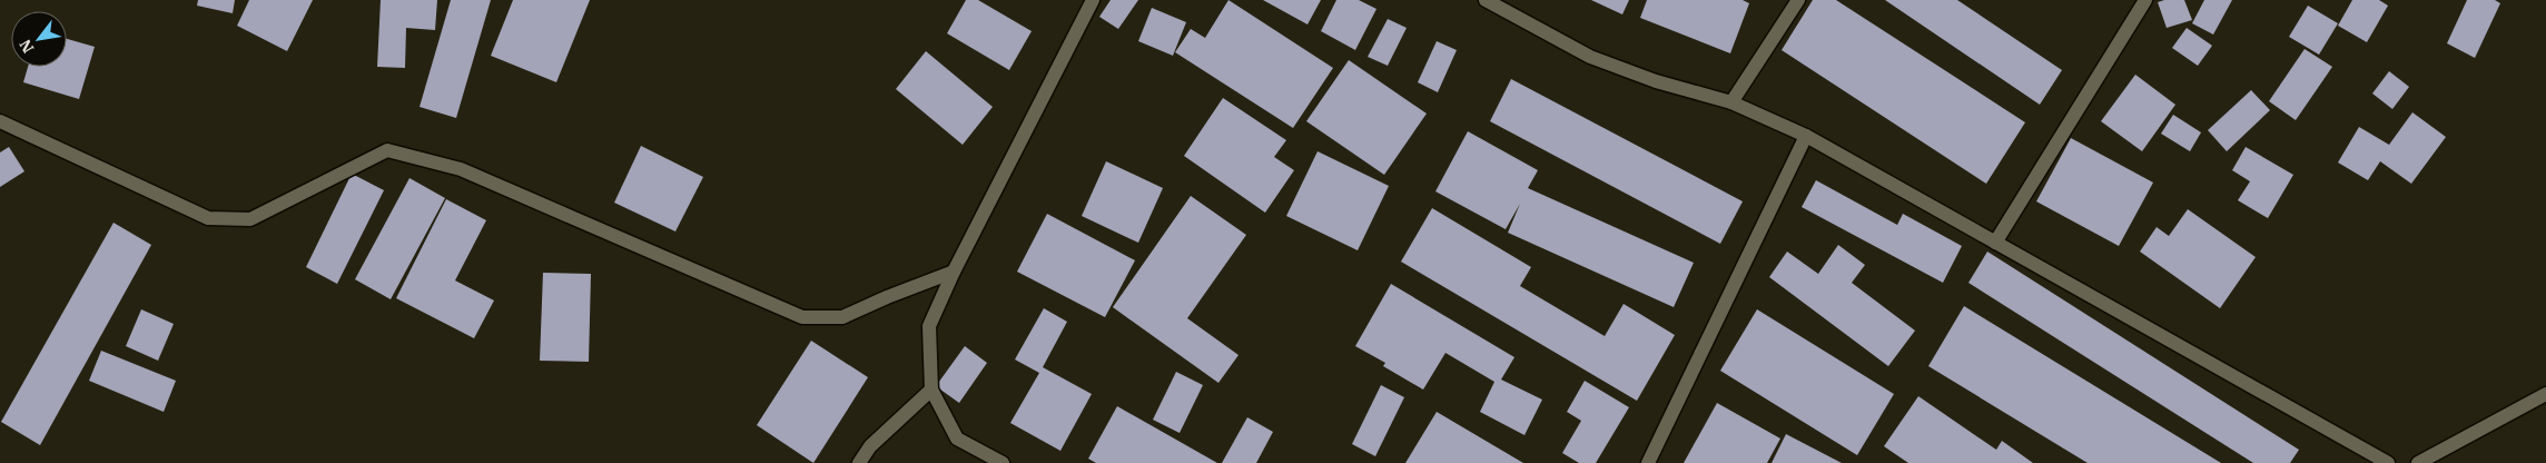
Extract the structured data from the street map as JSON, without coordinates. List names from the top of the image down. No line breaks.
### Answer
{"north":"bottom left"}
